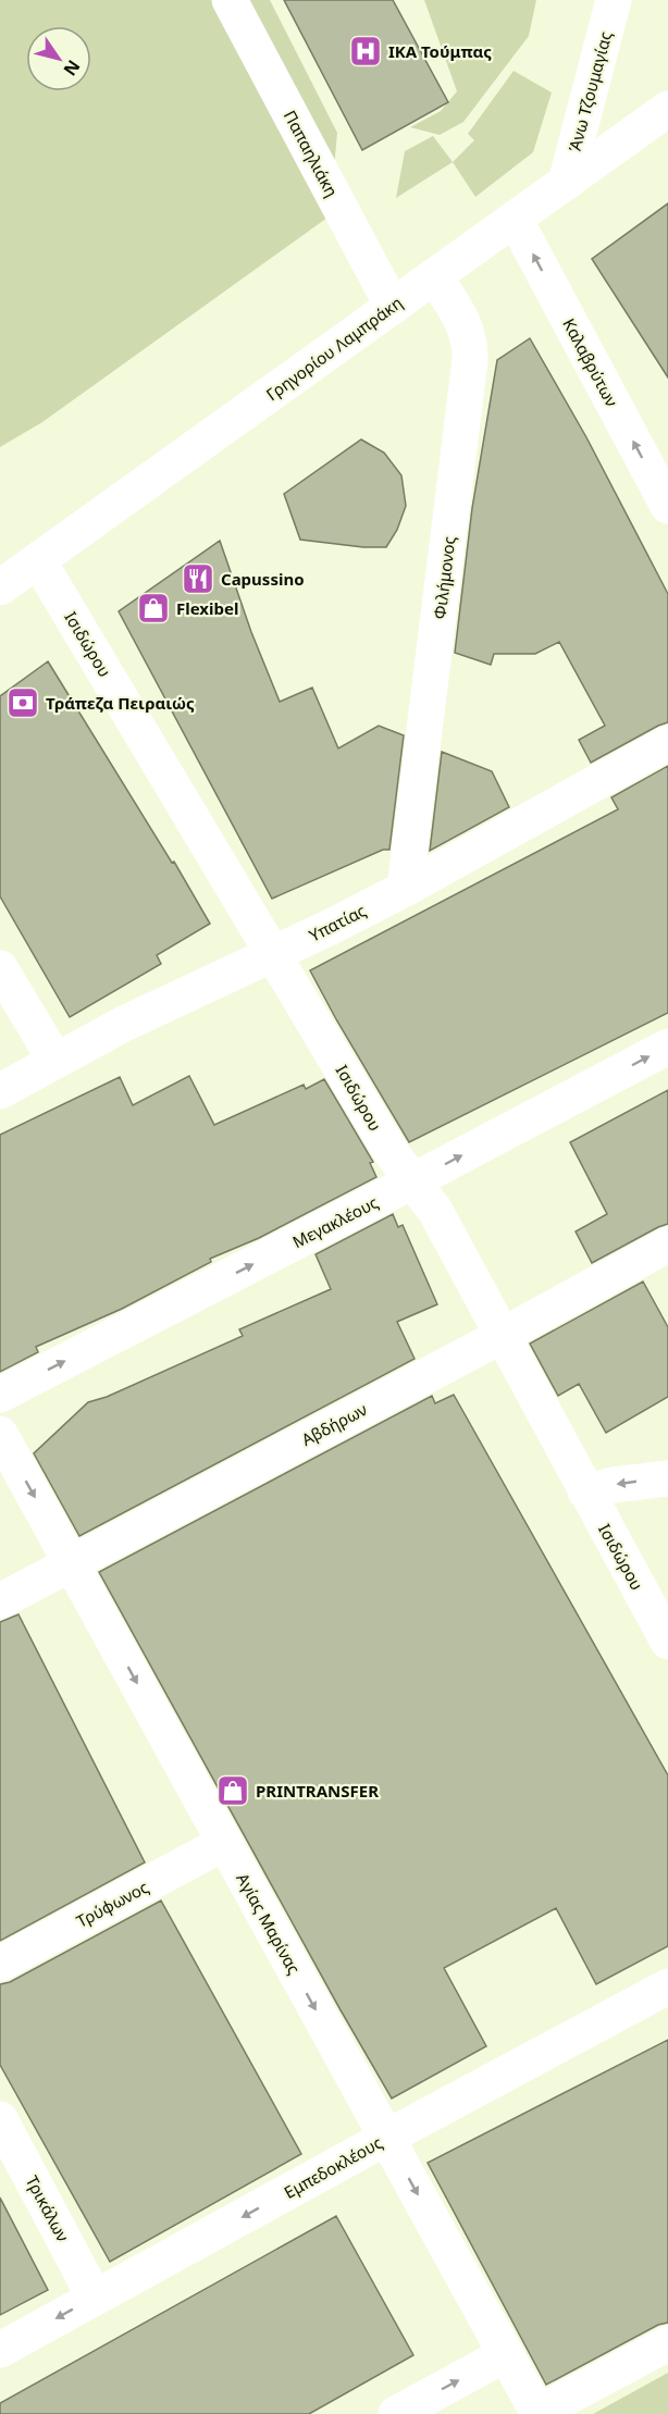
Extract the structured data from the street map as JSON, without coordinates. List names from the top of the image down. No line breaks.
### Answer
{"streets":{"street":["Άνω Τζουμαγίας","Παπαηλιάκη","Γρηγορίου Λαμπράκη","Καλαβρύτων","Φιλήμονος","Ισιδώρου","Υπατίας","Μεγακλέους","Αβδήρων","Τρύφωνος","Αγίας Μαρίνας","Εμπεδοκλέους","Τρικάλων"]},"crossings":[["Άνω Τζουμαγίας","Γρηγορίου Λαμπράκη"],["Παπαηλιάκη","Γρηγορίου Λαμπράκη"],["Γρηγορίου Λαμπράκη","Καλαβρύτων"],["Γρηγορίου Λαμπράκη","Φιλήμονος"],["Γρηγορίου Λαμπράκη","Ισιδώρου"],["Φιλήμονος","Υπατίας"],["Ισιδώρου","Υπατίας"],["Ισιδώρου","Μεγακλέους"],["Ισιδώρου","Αβδήρων"],["Αβδήρων","Αγίας Μαρίνας"],["Τρύφωνος","Αγίας Μαρίνας"],["Αγίας Μαρίνας","Εμπεδοκλέους"],["Εμπεδοκλέους","Τρικάλων"]],"one_way":["Καλαβρύτων","Μεγακλέους","Αγίας Μαρίνας","Εμπεδοκλέους"],"places":{"hospital":["ΙΚΑ Τούμπας"],"restaurant":["Capussino"],"shop":["Flexibel","PRINTRANSFER"],"bank":["Τράπεζα Πειραιώς"]},"north":"bottom right"}
